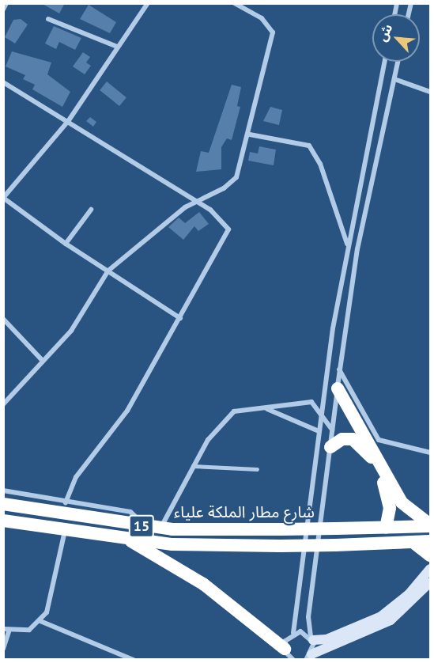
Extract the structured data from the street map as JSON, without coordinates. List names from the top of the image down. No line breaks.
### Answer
{"streets":{"highway":["شارع مطار الملكة علياء","15"]},"north":"top left"}
